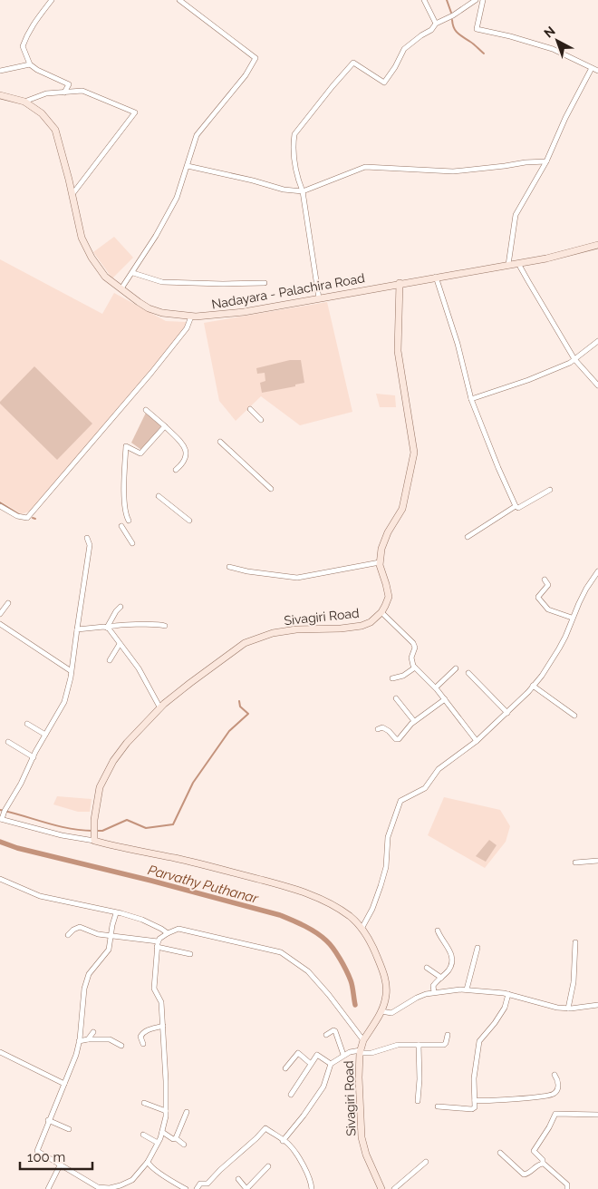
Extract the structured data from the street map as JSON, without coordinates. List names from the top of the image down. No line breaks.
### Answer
{"streets":{"main road":["Nadayara - Palachira Road","Sivagiri Road"]},"water":["Parvathy Puthanar"],"scale_bar":"100 m","north":"top left"}
